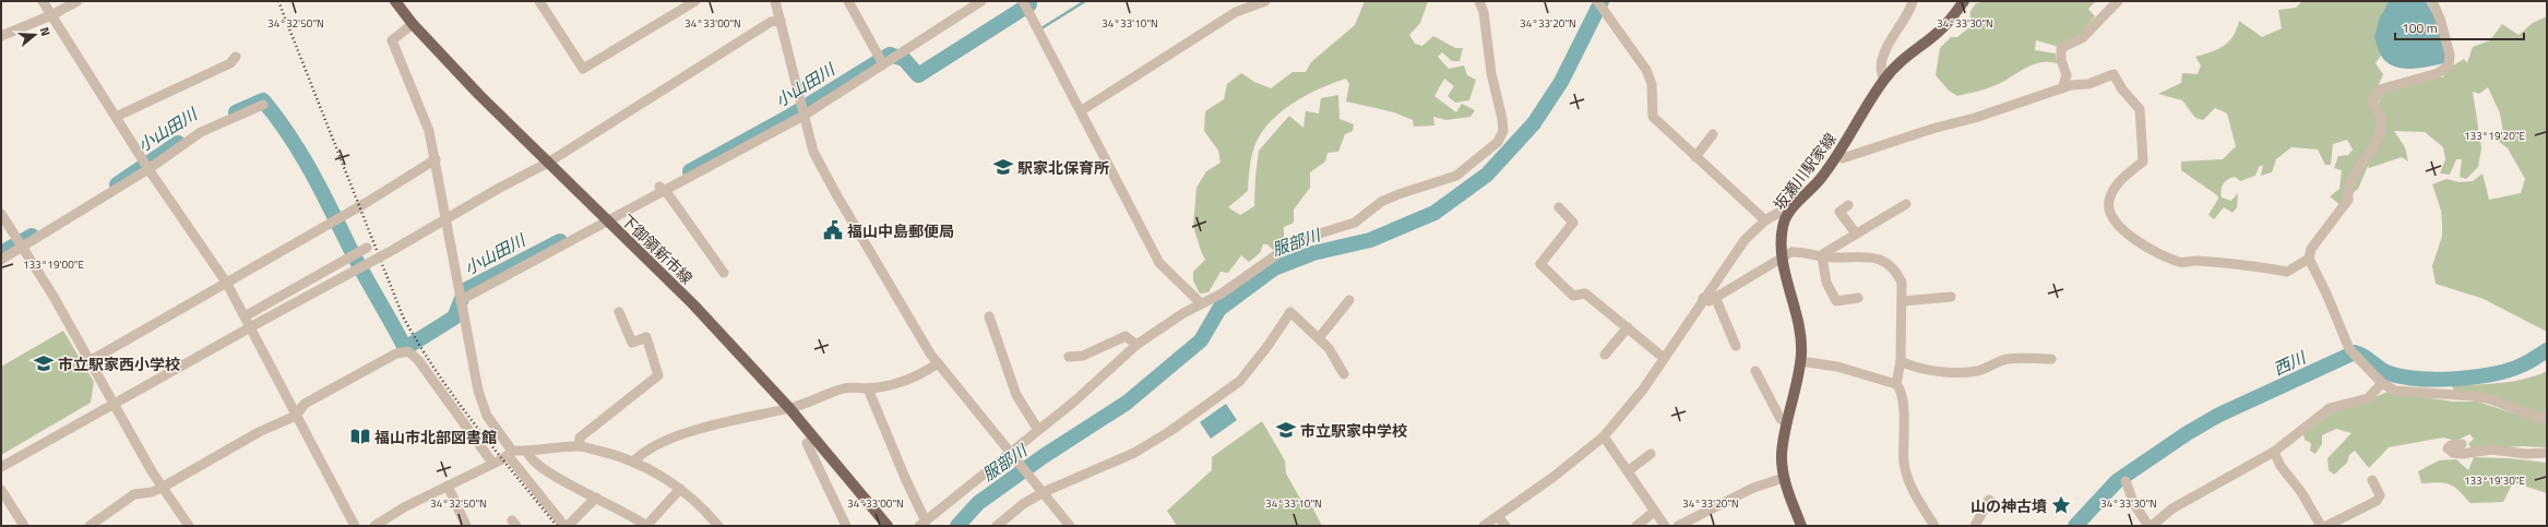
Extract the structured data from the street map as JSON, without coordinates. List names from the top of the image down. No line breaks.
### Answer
{"streets":{"main road":["坂瀬川駅家線","下御領新市線"]},"water":["小山田川","服部川","西川"],"places":{"school or university":["駅家北保育所","市立駅家西小学校","市立駅家中学校"],"public building":["福山中島郵便局"],"library":["福山市北部図書館"],"place":["山の神古墳"]},"scale_bar":"100 m","north":"right","coordinates":["34°32'50\"N","34°33'00\"N","34°33'10\"N","34°33'20\"N","34°33'30\"N","133°19'20\"E","133°19'00\"E","133°19'30\"E"]}
